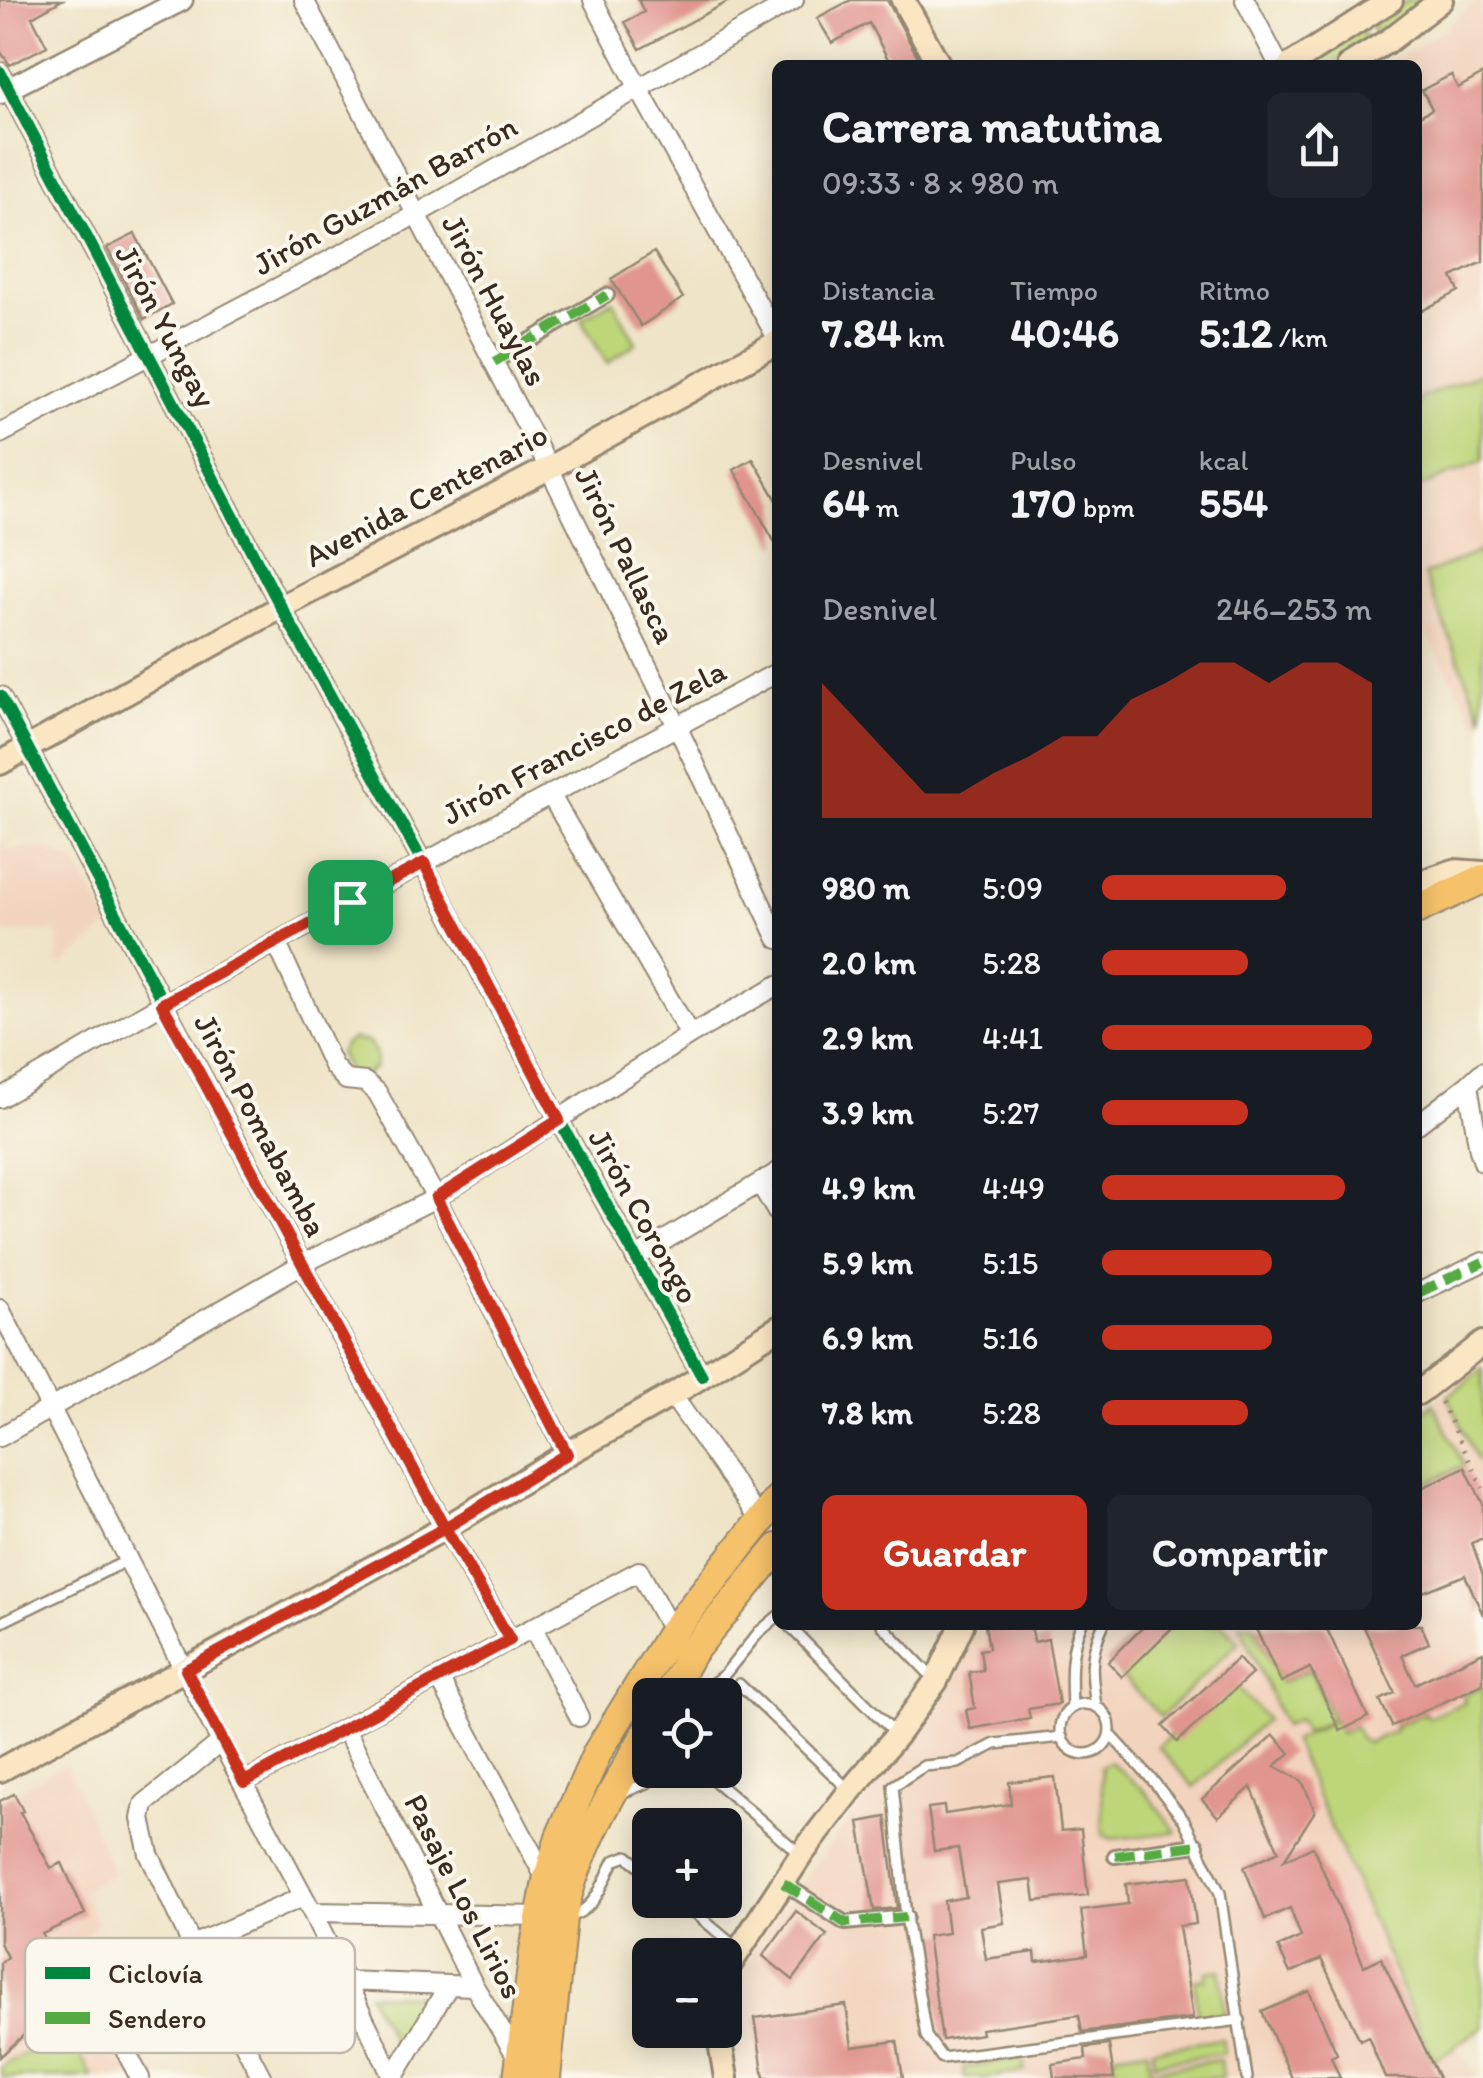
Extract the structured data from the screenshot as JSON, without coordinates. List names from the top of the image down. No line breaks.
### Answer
{"streets":{"main road":["Avenida Centenario"],"street":["Jirón Guzmán Barrón","Jirón Huaylas","Jirón Yungay","Jirón Pallasca","Jirón Francisco de Zela","Jirón Pomabamba","Jirón Corongo","Pasaje Los Lirios"]},"crossings":[["Jirón Guzmán Barrón","Jirón Huaylas"],["Jirón Guzmán Barrón","Jirón Yungay"],["Jirón Huaylas","Avenida Centenario"],["Jirón Huaylas","Jirón Pallasca"],["Jirón Yungay","Avenida Centenario"],["Jirón Yungay","Jirón Corongo"],["Avenida Centenario","Jirón Pallasca"],["Avenida Centenario","Jirón Pomabamba"],["Avenida Centenario","Jirón Corongo"],["Jirón Pallasca","Jirón Francisco de Zela"],["Jirón Francisco de Zela","Jirón Pomabamba"],["Jirón Francisco de Zela","Jirón Corongo"]],"legend":["Ciclovía","Sendero"],"page":{"heading":["Carrera matutina","09:33 · 8 × 980 m"],"stats":[["Distancia","7.84 km"],["Tiempo","40:46"],["Ritmo","5:12 /km"],["Desnivel","64 m"],["Pulso","170 bpm"],["kcal","554"]],"chart":["Desnivel","246–253 m"],"list":[{"name":"980 m","note":"5:09"},{"name":"2.0 km","note":"5:28"},{"name":"2.9 km","note":"4:41"},{"name":"3.9 km","note":"5:27"},{"name":"4.9 km","note":"4:49"},{"name":"5.9 km","note":"5:15"},{"name":"6.9 km","note":"5:16"},{"name":"7.8 km","note":"5:28"}],"buttons":["Guardar","Compartir"],"map_buttons":["+","−"]}}
